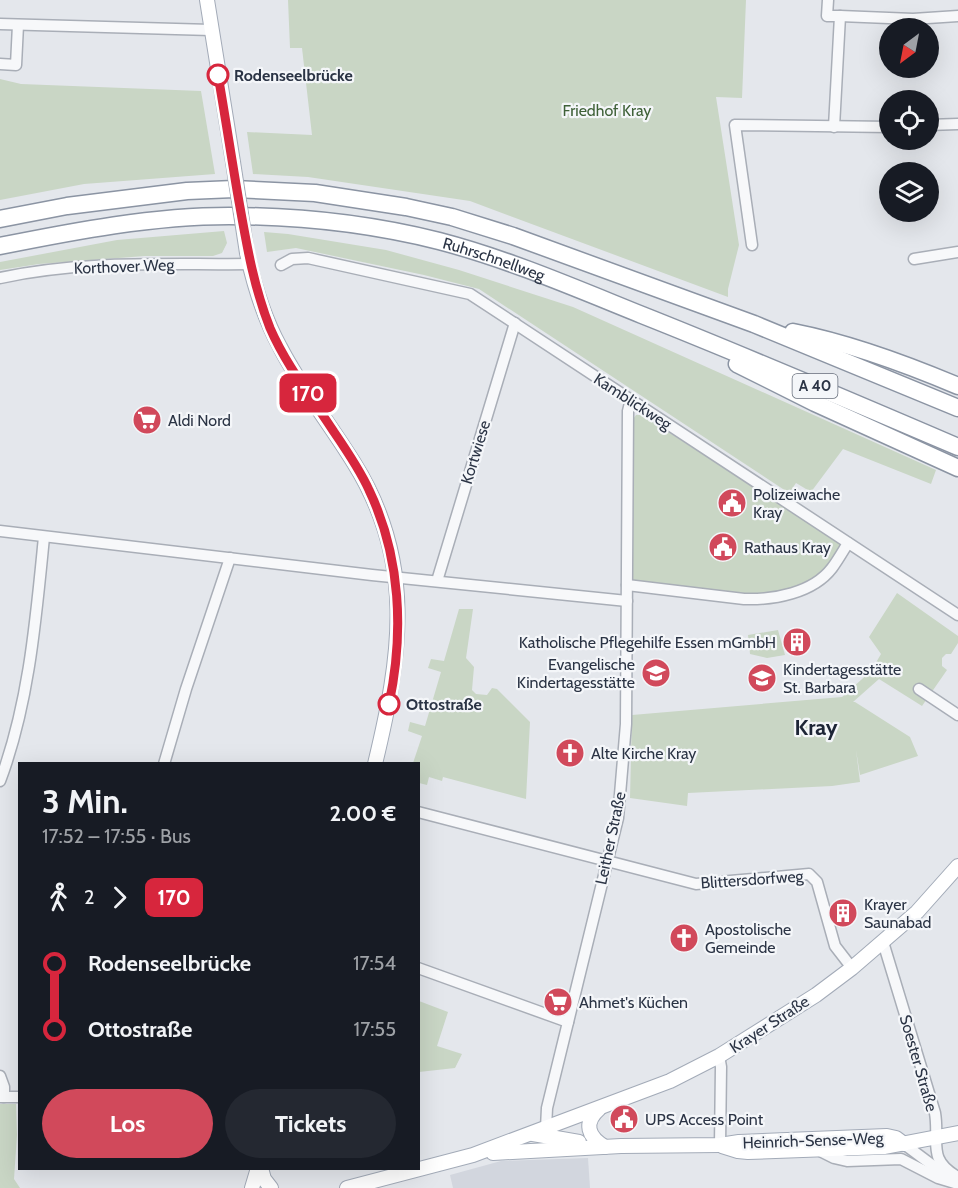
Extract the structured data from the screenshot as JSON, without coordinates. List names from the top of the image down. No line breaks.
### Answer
{"streets":{"highway":["Ruhrschnellweg","A 40"],"main road":["Krayer Straße","Heinrich-Sense-Weg"],"street":["Korthover Weg","Kamblickweg","Kortwiese","Leither Straße","Blittersdorfweg","Soester Straße"]},"crossings":[["Kamblickweg","Kortwiese"],["Kamblickweg","Leither Straße"],["Leither Straße","Blittersdorfweg"],["Leither Straße","Krayer Straße"],["Leither Straße","Heinrich-Sense-Weg"],["Blittersdorfweg","Krayer Straße"],["Krayer Straße","Soester Straße"],["Krayer Straße","Heinrich-Sense-Weg"],["Soester Straße","Heinrich-Sense-Weg"]],"districts":["Kray"],"parks":["Friedhof Kray"],"places":{"other":["Rodenseelbrücke","Ottostraße"],"supermarket":["Aldi Nord","Ahmet's Küchen"],"public building":["Polizeiwache Kray","Rathaus Kray","UPS Access Point"],"building":["Katholische Pflegehilfe Essen mGmbH","Krayer Saunabad"],"school or university":["Evangelische Kindertagesstätte","Kindertagesstätte St. Barbara"],"church":["Alte Kirche Kray","Apostolische Gemeinde"]},"lines":["bus line 170"],"north":"bottom left","page":{"on_map":"170","heading":["3 Min.","17:52 – 17:55 · Bus","2.00 €"],"legs":["2","170"],"list":[{"name":"Rodenseelbrücke","value":"17:54"},{"name":"Ottostraße","value":"17:55"}],"buttons":["Los","Tickets"]}}
